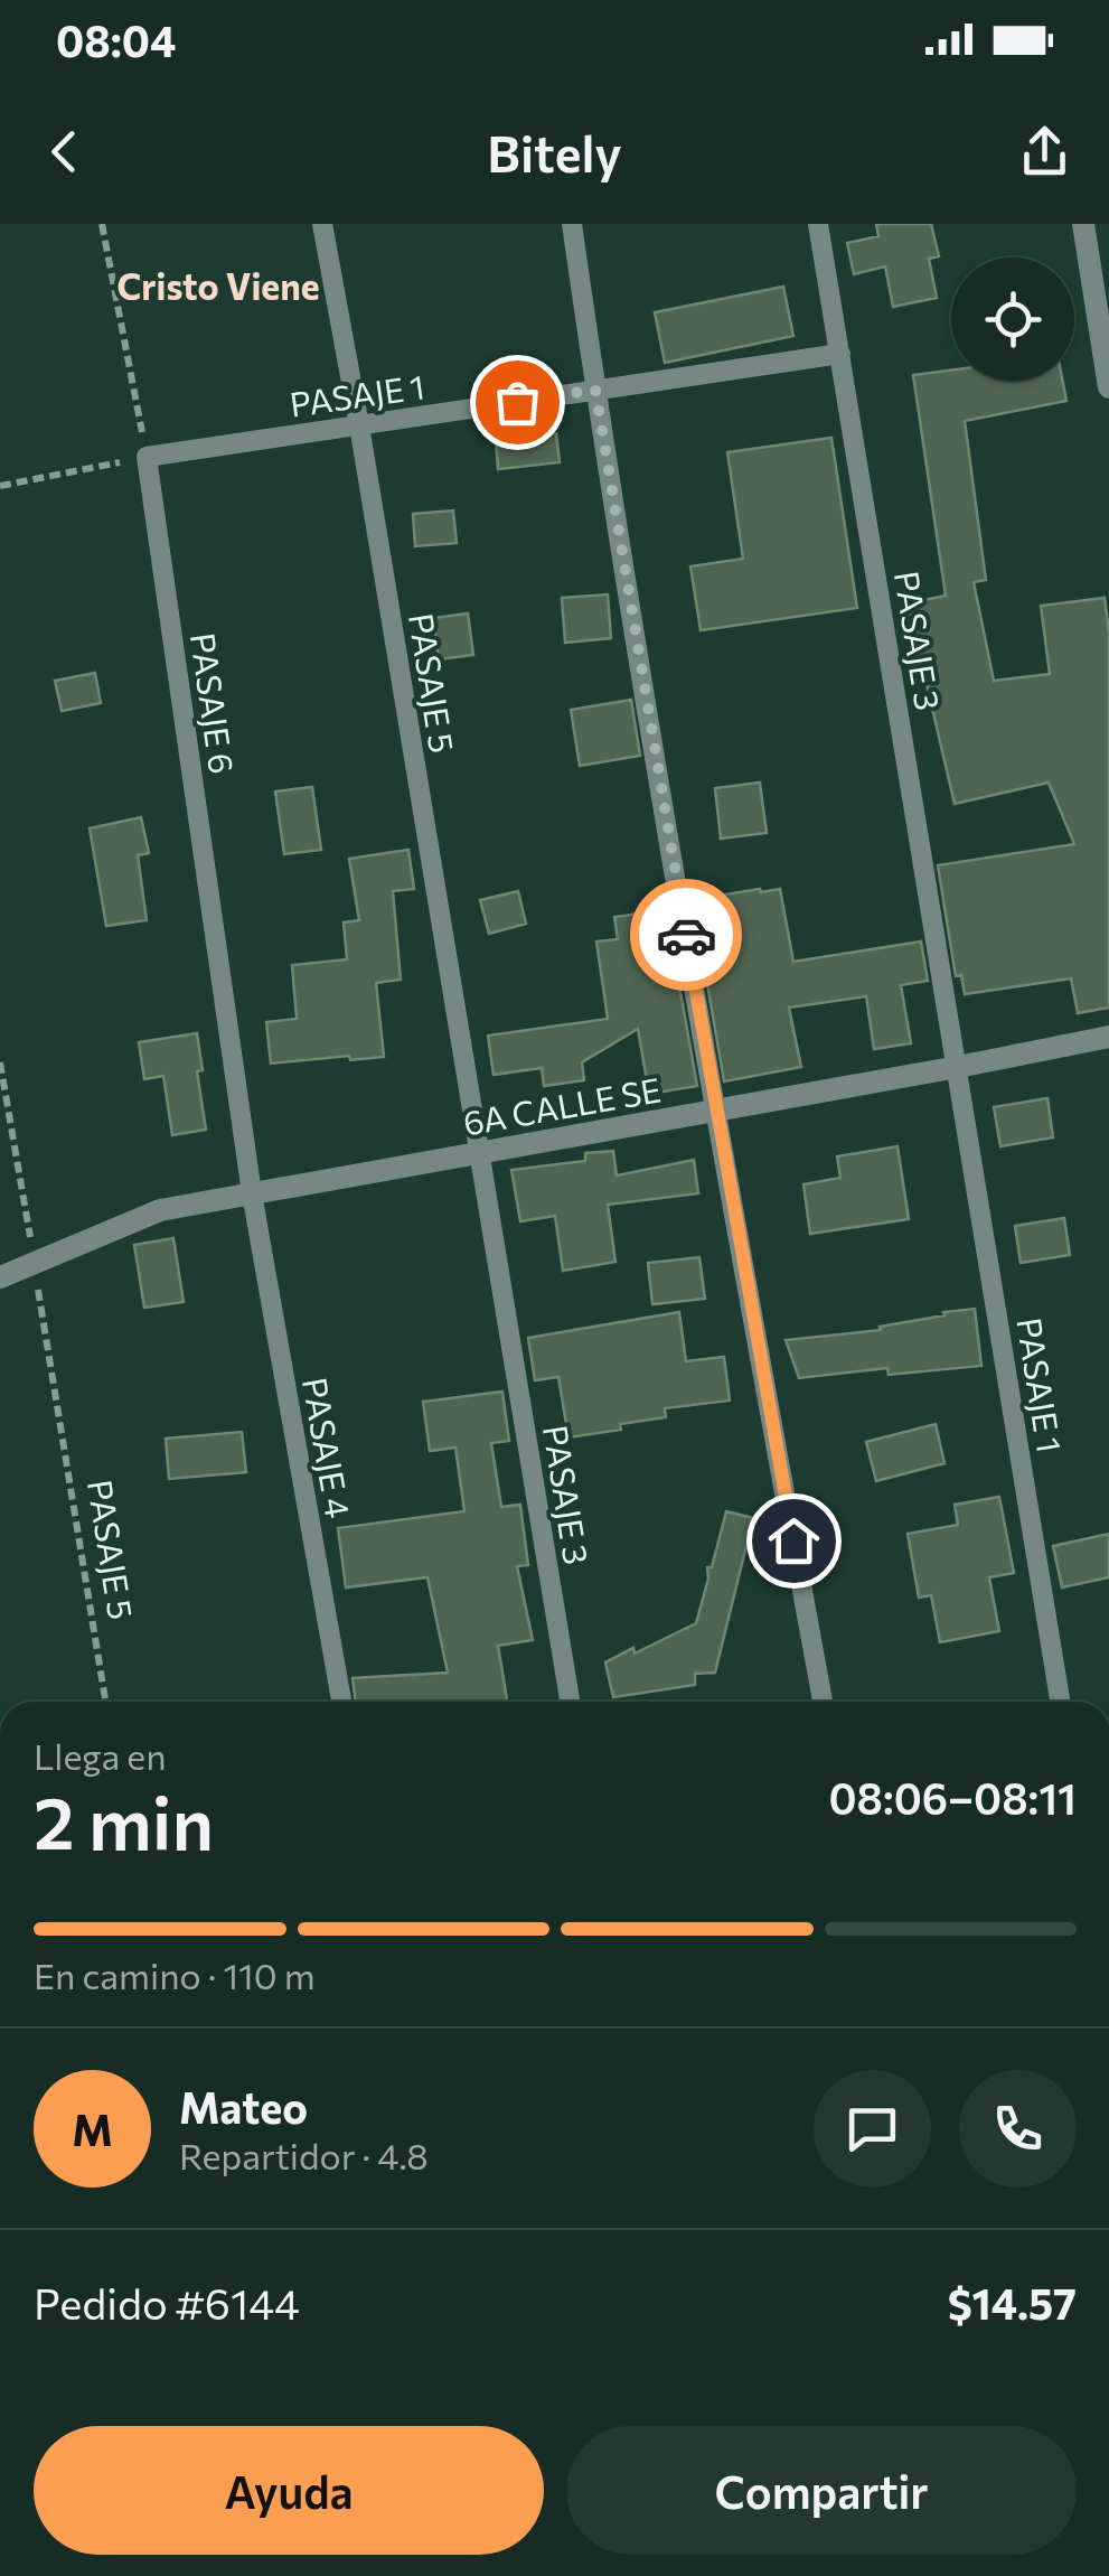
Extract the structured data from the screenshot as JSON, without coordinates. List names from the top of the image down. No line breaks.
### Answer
{"streets":{"street":["6A CALLE SE"],"lane":["PASAJE 1","PASAJE 3","PASAJE 5","PASAJE 6","PASAJE 4"]},"crossings":[["PASAJE 1","PASAJE 3"],["PASAJE 1","PASAJE 5"],["PASAJE 1","PASAJE 6"],["PASAJE 1","6A CALLE SE"],["PASAJE 3","PASAJE 5"],["PASAJE 3","6A CALLE SE"],["PASAJE 5","6A CALLE SE"],["PASAJE 6","6A CALLE SE"],["PASAJE 6","PASAJE 4"],["6A CALLE SE","PASAJE 4"]],"districts":["Cristo Viene"],"page":{"status":"08:04","header":"Bitely","heading":["2 min","Llega en","08:06–08:11"],"panel":["Mateo","Repartidor · 4.8","Pedido #6144","$14.57"],"bar":"En camino · 110 m","round":"M","buttons":["Ayuda","Compartir"]}}
